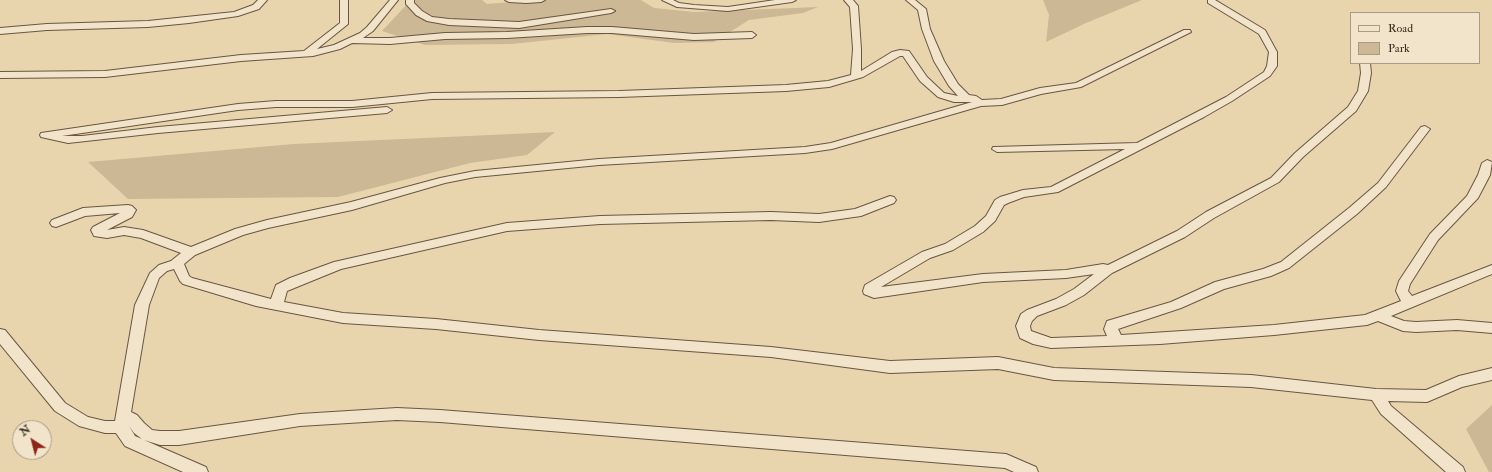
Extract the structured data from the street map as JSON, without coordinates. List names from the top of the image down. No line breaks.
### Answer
{"legend":["Road","Park"],"north":"top left"}
